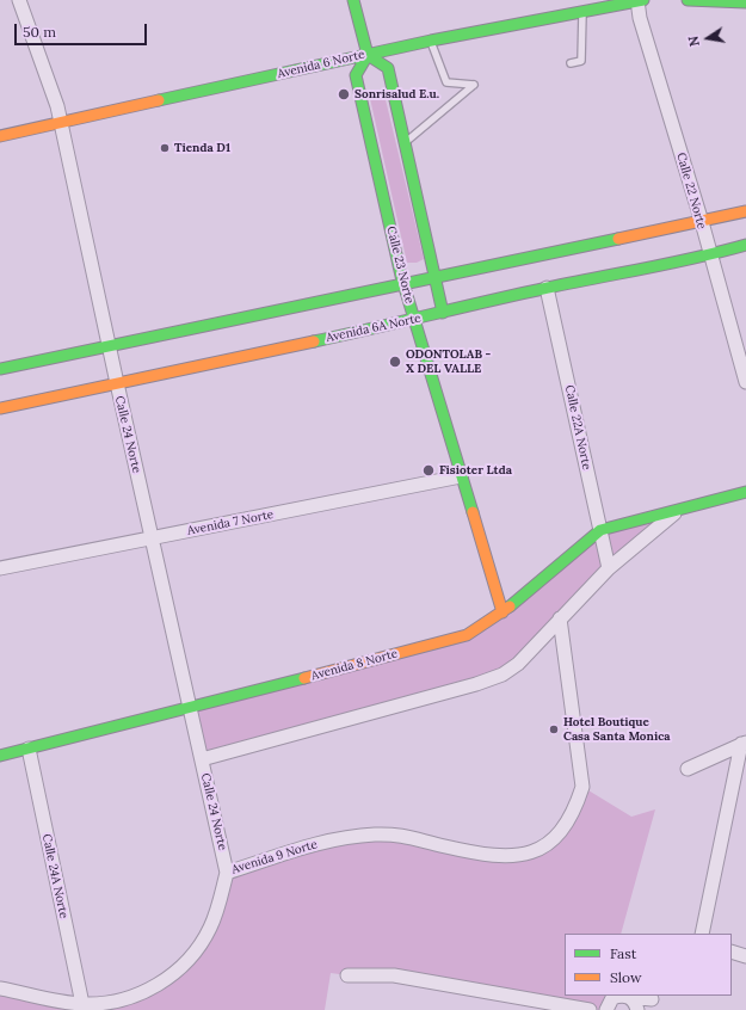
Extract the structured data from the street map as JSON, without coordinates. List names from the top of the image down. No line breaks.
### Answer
{"streets":{"street":["Avenida 6 Norte","Calle 22 Norte","Calle 23 Norte","Avenida 6A Norte","Calle 22A Norte","Calle 24 Norte","Avenida 7 Norte","Avenida 8 Norte","Avenida 9 Norte","Calle 24A Norte"]},"crossings":[["Avenida 6 Norte","Calle 22 Norte"],["Avenida 6 Norte","Calle 23 Norte"],["Avenida 6 Norte","Calle 24 Norte"],["Calle 22 Norte","Avenida 6A Norte"],["Calle 23 Norte","Avenida 6A Norte"],["Calle 23 Norte","Avenida 7 Norte"],["Calle 23 Norte","Avenida 8 Norte"],["Avenida 6A Norte","Calle 22A Norte"],["Avenida 6A Norte","Calle 24 Norte"],["Calle 22A Norte","Avenida 8 Norte"],["Calle 24 Norte","Avenida 7 Norte"],["Calle 24 Norte","Avenida 8 Norte"],["Calle 24 Norte","Avenida 9 Norte"],["Avenida 8 Norte","Avenida 9 Norte"],["Avenida 8 Norte","Calle 24A Norte"],["Avenida 9 Norte","Calle 24A Norte"]],"places":["Sonrisalud E.u.","Tienda D1","ODONTOLAB - X DEL VALLE","Fisioter Ltda","Hotel Boutique Casa Santa Monica"],"legend":["Fast","Slow"],"scale_bar":"50 m","north":"left"}
